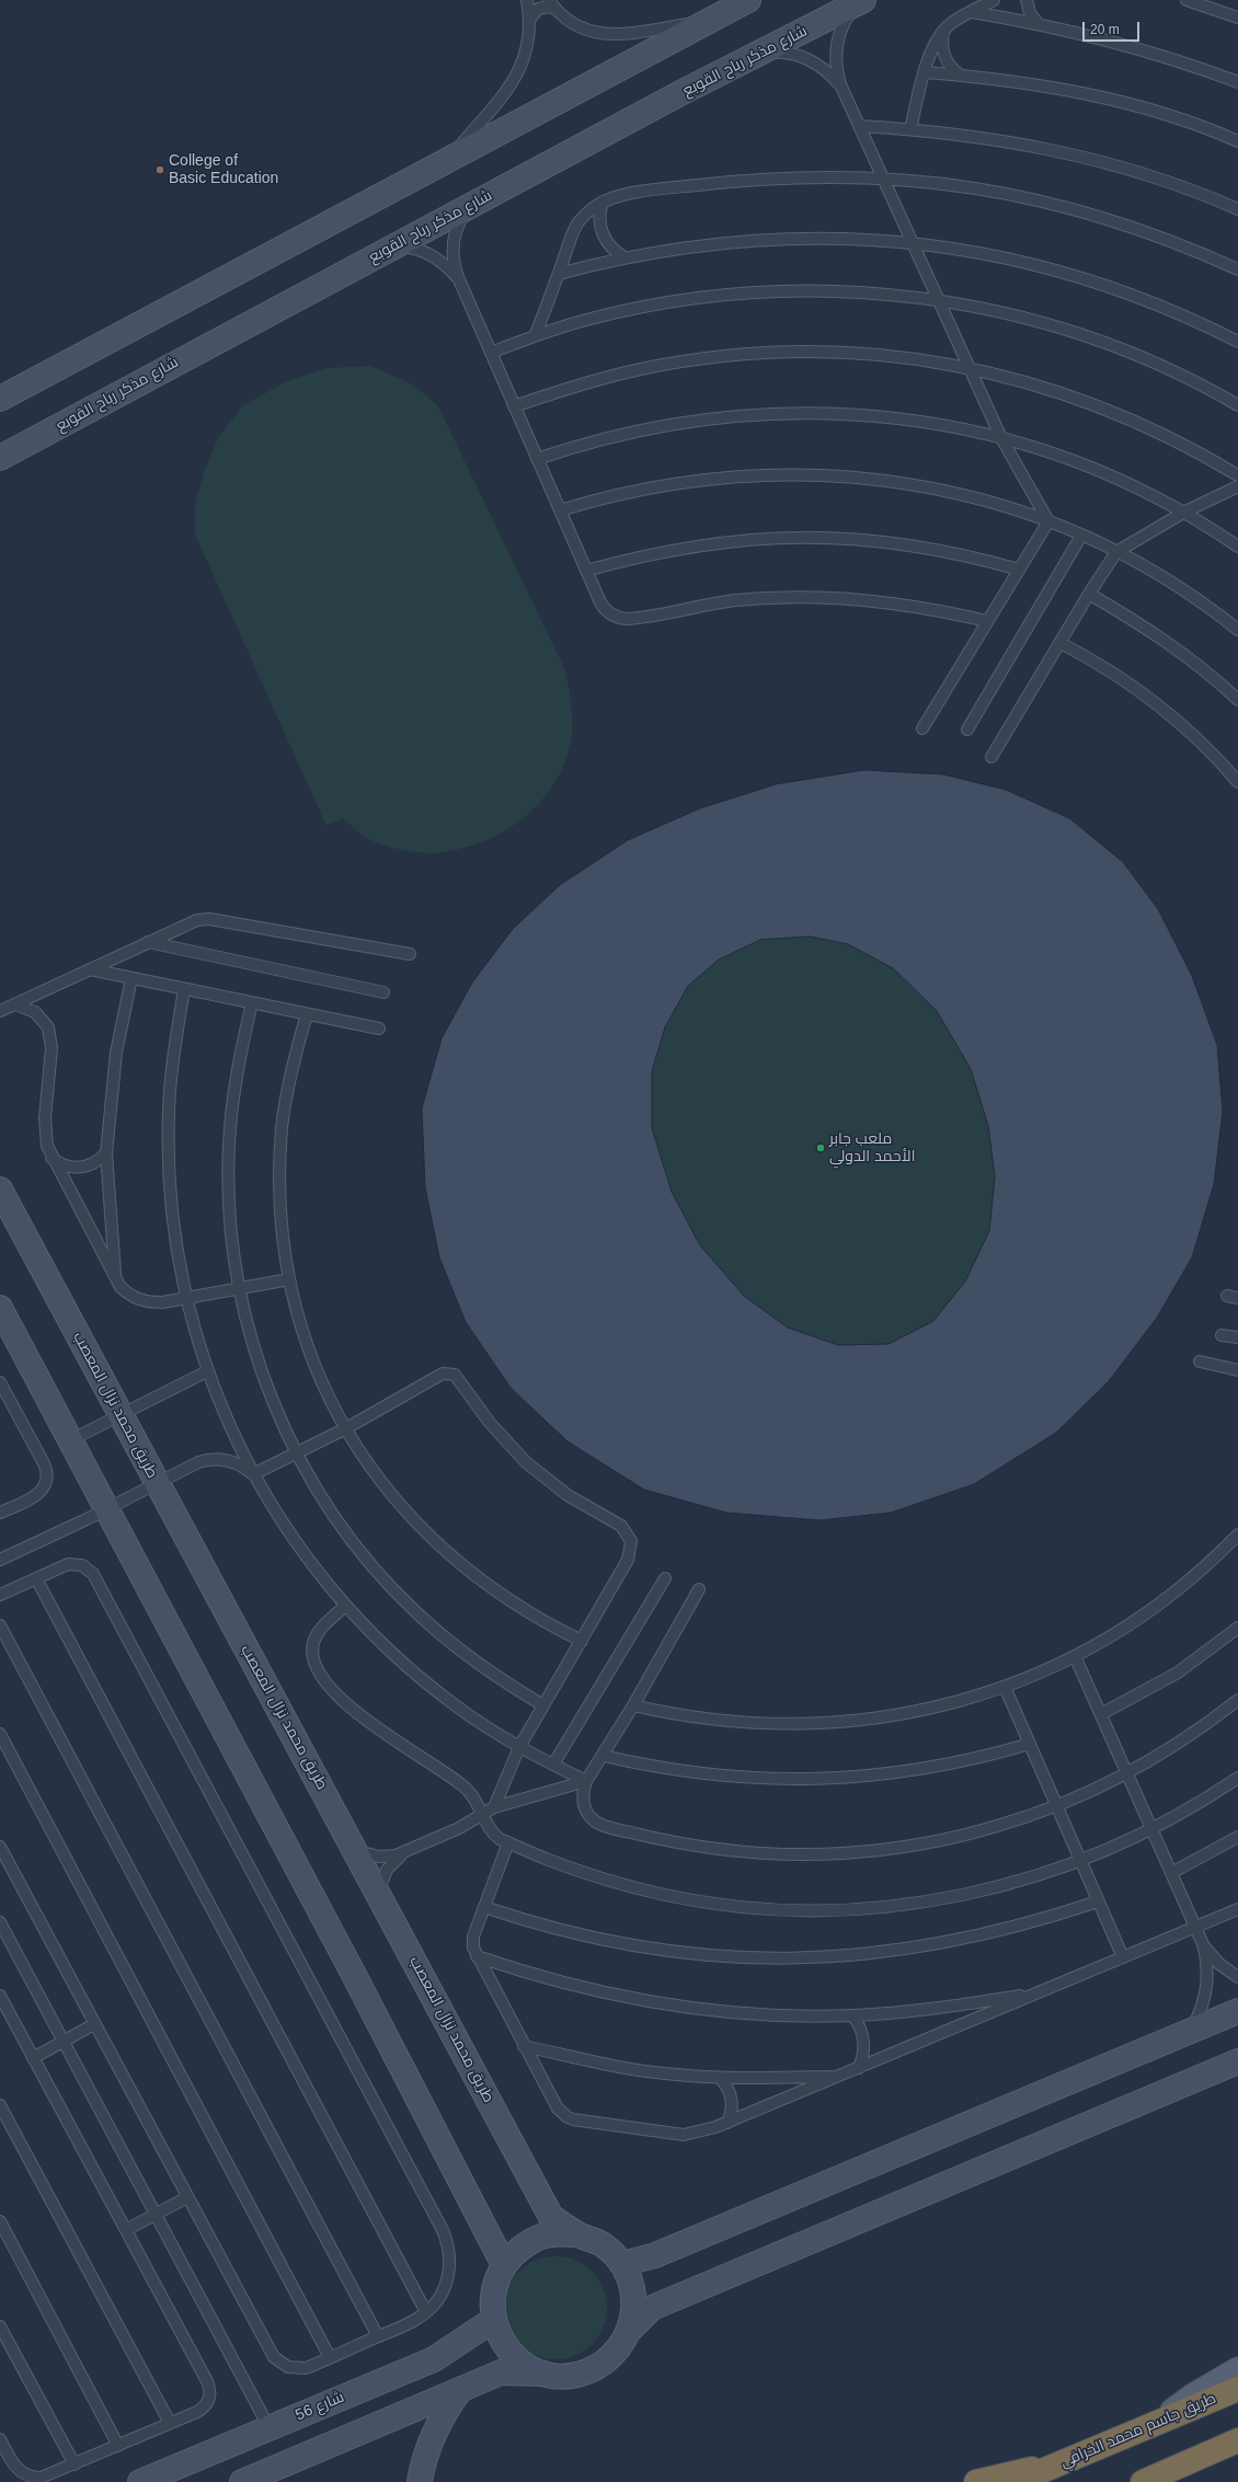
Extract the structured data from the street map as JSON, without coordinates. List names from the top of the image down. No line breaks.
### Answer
{"streets":{"highway":["طريق جاسم محمد الخرافي"],"street":["شارع مذكر رباح القوبع","طريق محمد نزال المعصب","شارع 56"]},"crossings":[["طريق محمد نزال المعصب","شارع 56"]],"places":["College of Basic Education","ملعب جابر الأحمد الدولي"],"scale_bar":"20 m"}
